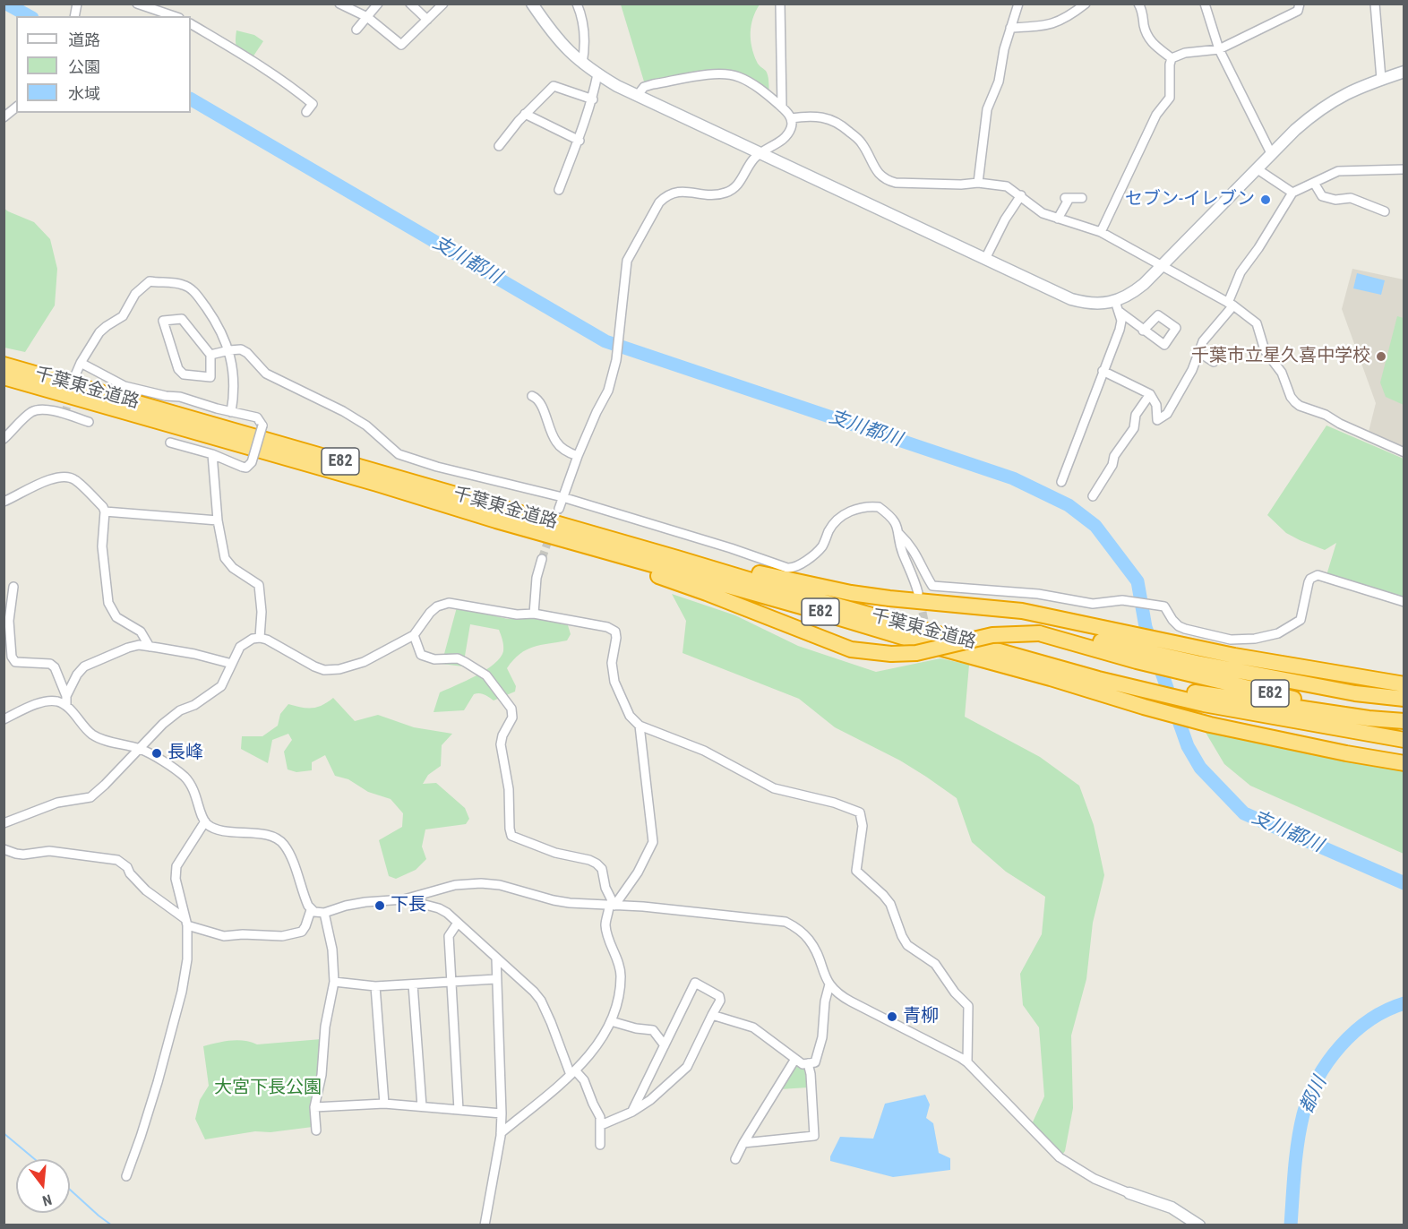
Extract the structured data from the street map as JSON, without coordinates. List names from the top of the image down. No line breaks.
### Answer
{"streets":{"highway":["千葉東金道路","E82"]},"crossings":[["千葉東金道路","E82"]],"water":["支川都川","都川"],"parks":["大宮下長公園"],"places":["セブン-イレブン","千葉市立星久喜中学校","長峰","下長","青柳"],"legend":["道路","公園","水域"],"north":"bottom"}
